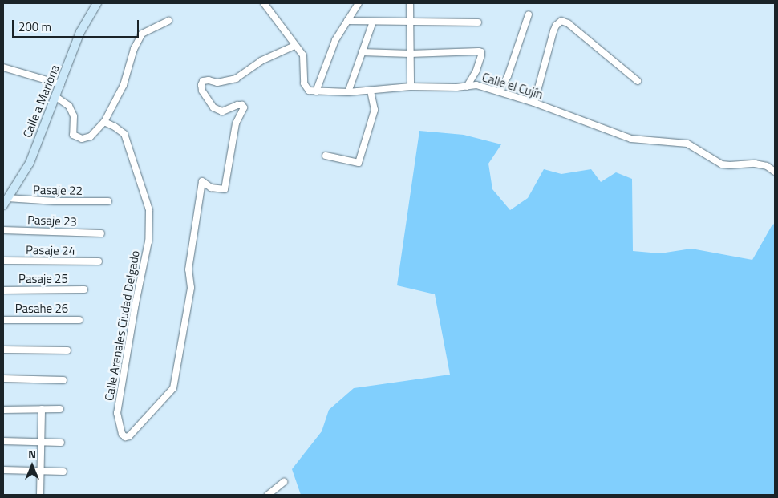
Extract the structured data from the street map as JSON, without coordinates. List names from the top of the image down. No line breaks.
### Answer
{"streets":{"main road":["Calle a Mariona"],"street":["Calle el Cujín","Pasaje 22","Pasaje 23","Pasaje 24","Pasaje 25","Pasahe 26","Calle Arenales Ciudad Delgado"]},"crossings":[["Calle a Mariona","Pasaje 22"]],"scale_bar":"200 m","north":"top"}
